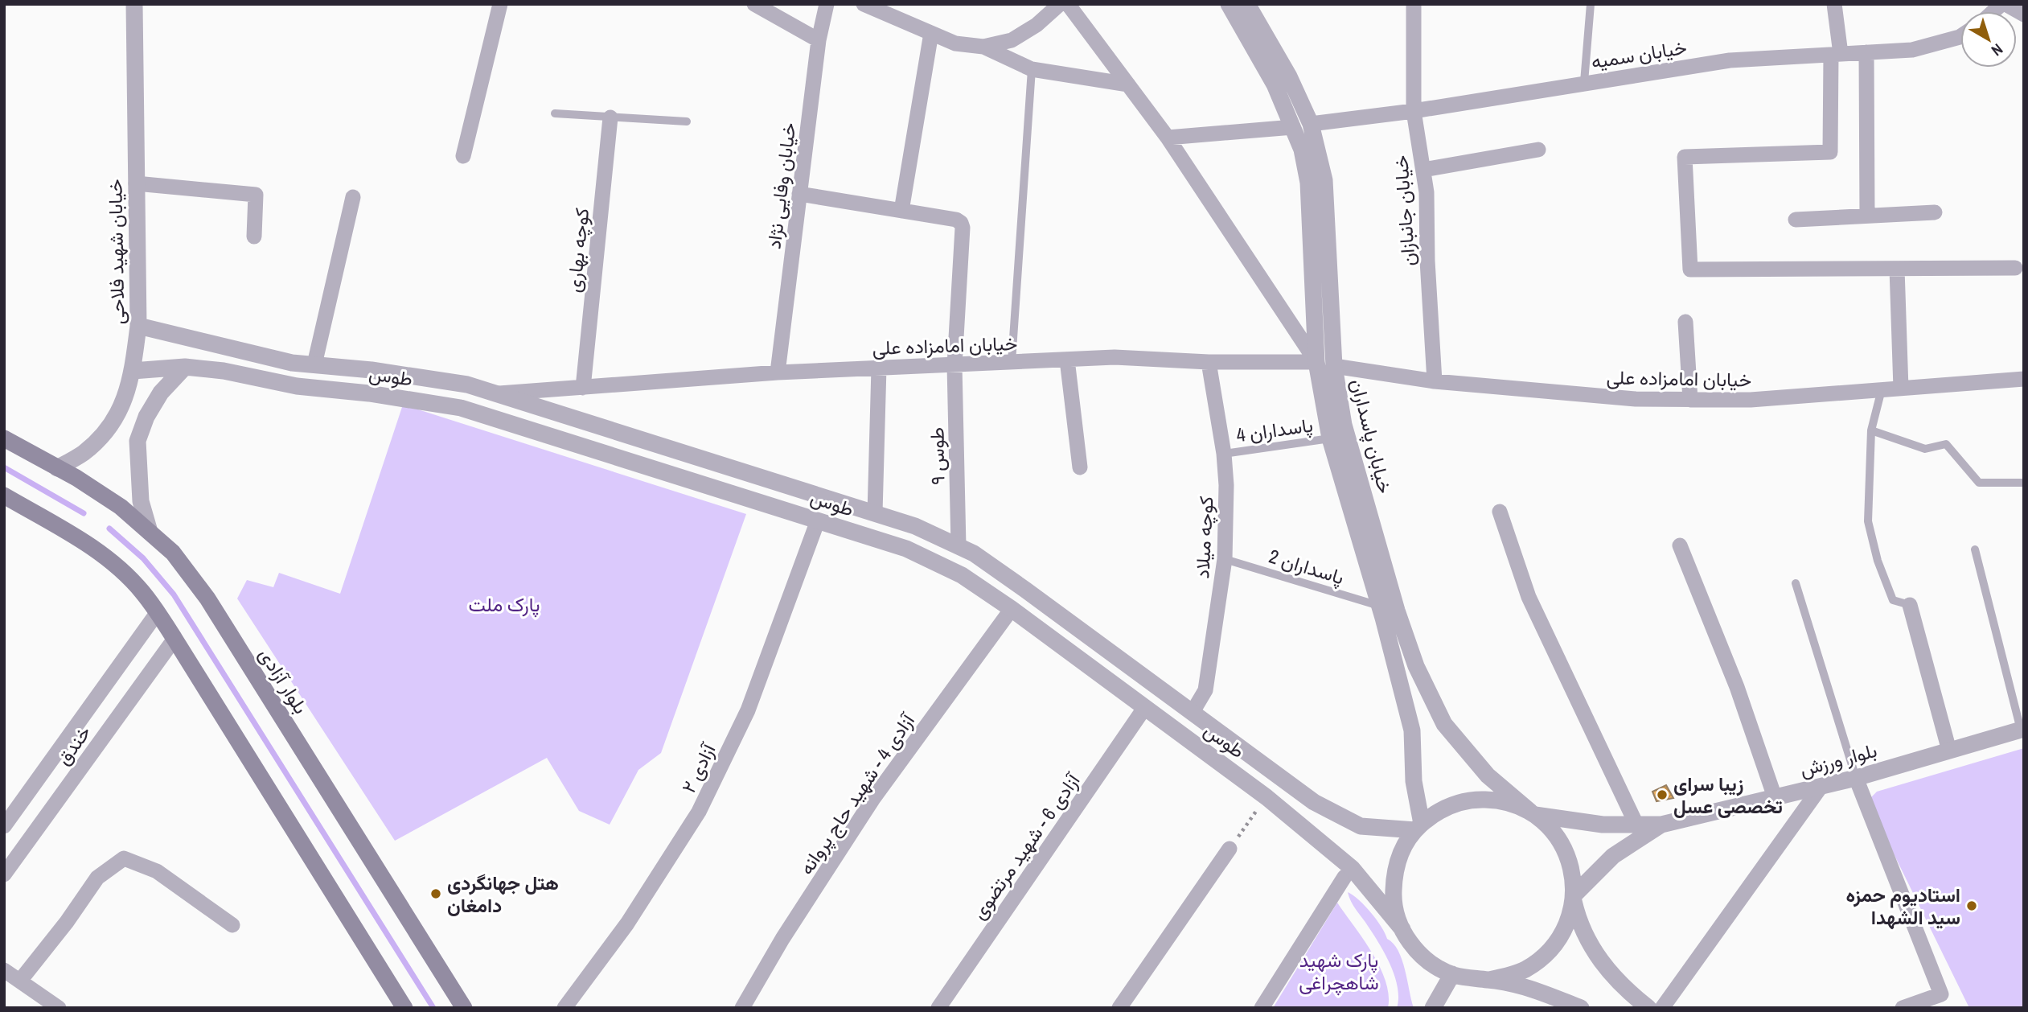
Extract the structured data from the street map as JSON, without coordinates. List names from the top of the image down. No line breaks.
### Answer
{"streets":{"main road":["بلوار آزادی"],"street":["خیابان سمیه","خیابان وفایی نژاد","خیابان جانبازان","کوچه بهاری","خیابان شهید فلاحی","خیابان امامزاده علی","طوس","خیابان پاسداران","طوس ۹","کوچه میلاد","خندق","بلوار ورزش","آزادی ۲","آزادی 4 - شهید حاج پروانه","آزادی 6 - شهید مرتضوی"],"lane":["پاسداران 4","پاسداران 2"]},"crossings":[["خیابان سمیه","خیابان جانبازان"],["خیابان سمیه","خیابان پاسداران"],["خیابان وفایی نژاد","خیابان امامزاده علی"],["خیابان جانبازان","خیابان امامزاده علی"],["کوچه بهاری","خیابان امامزاده علی"],["خیابان شهید فلاحی","طوس"],["خیابان شهید فلاحی","بلوار آزادی"],["خیابان امامزاده علی","طوس"],["خیابان امامزاده علی","خیابان پاسداران"],["خیابان امامزاده علی","طوس ۹"],["خیابان امامزاده علی","کوچه میلاد"],["طوس","خیابان پاسداران"],["طوس","طوس ۹"],["طوس","کوچه میلاد"],["طوس","آزادی ۲"],["طوس","آزادی 4 - شهید حاج پروانه"],["طوس","آزادی 6 - شهید مرتضوی"],["پاسداران 4","خیابان پاسداران"],["پاسداران 4","کوچه میلاد"],["خیابان پاسداران","پاسداران 2"],["کوچه میلاد","پاسداران 2"]],"parks":["پارک ملت","پارک شهید شاهچراغی"],"places":["زیبا سرای تخصصی عسل","هتل جهانگردى دامغان","استادیوم حمزه سید الشهدا"],"north":"bottom right"}
